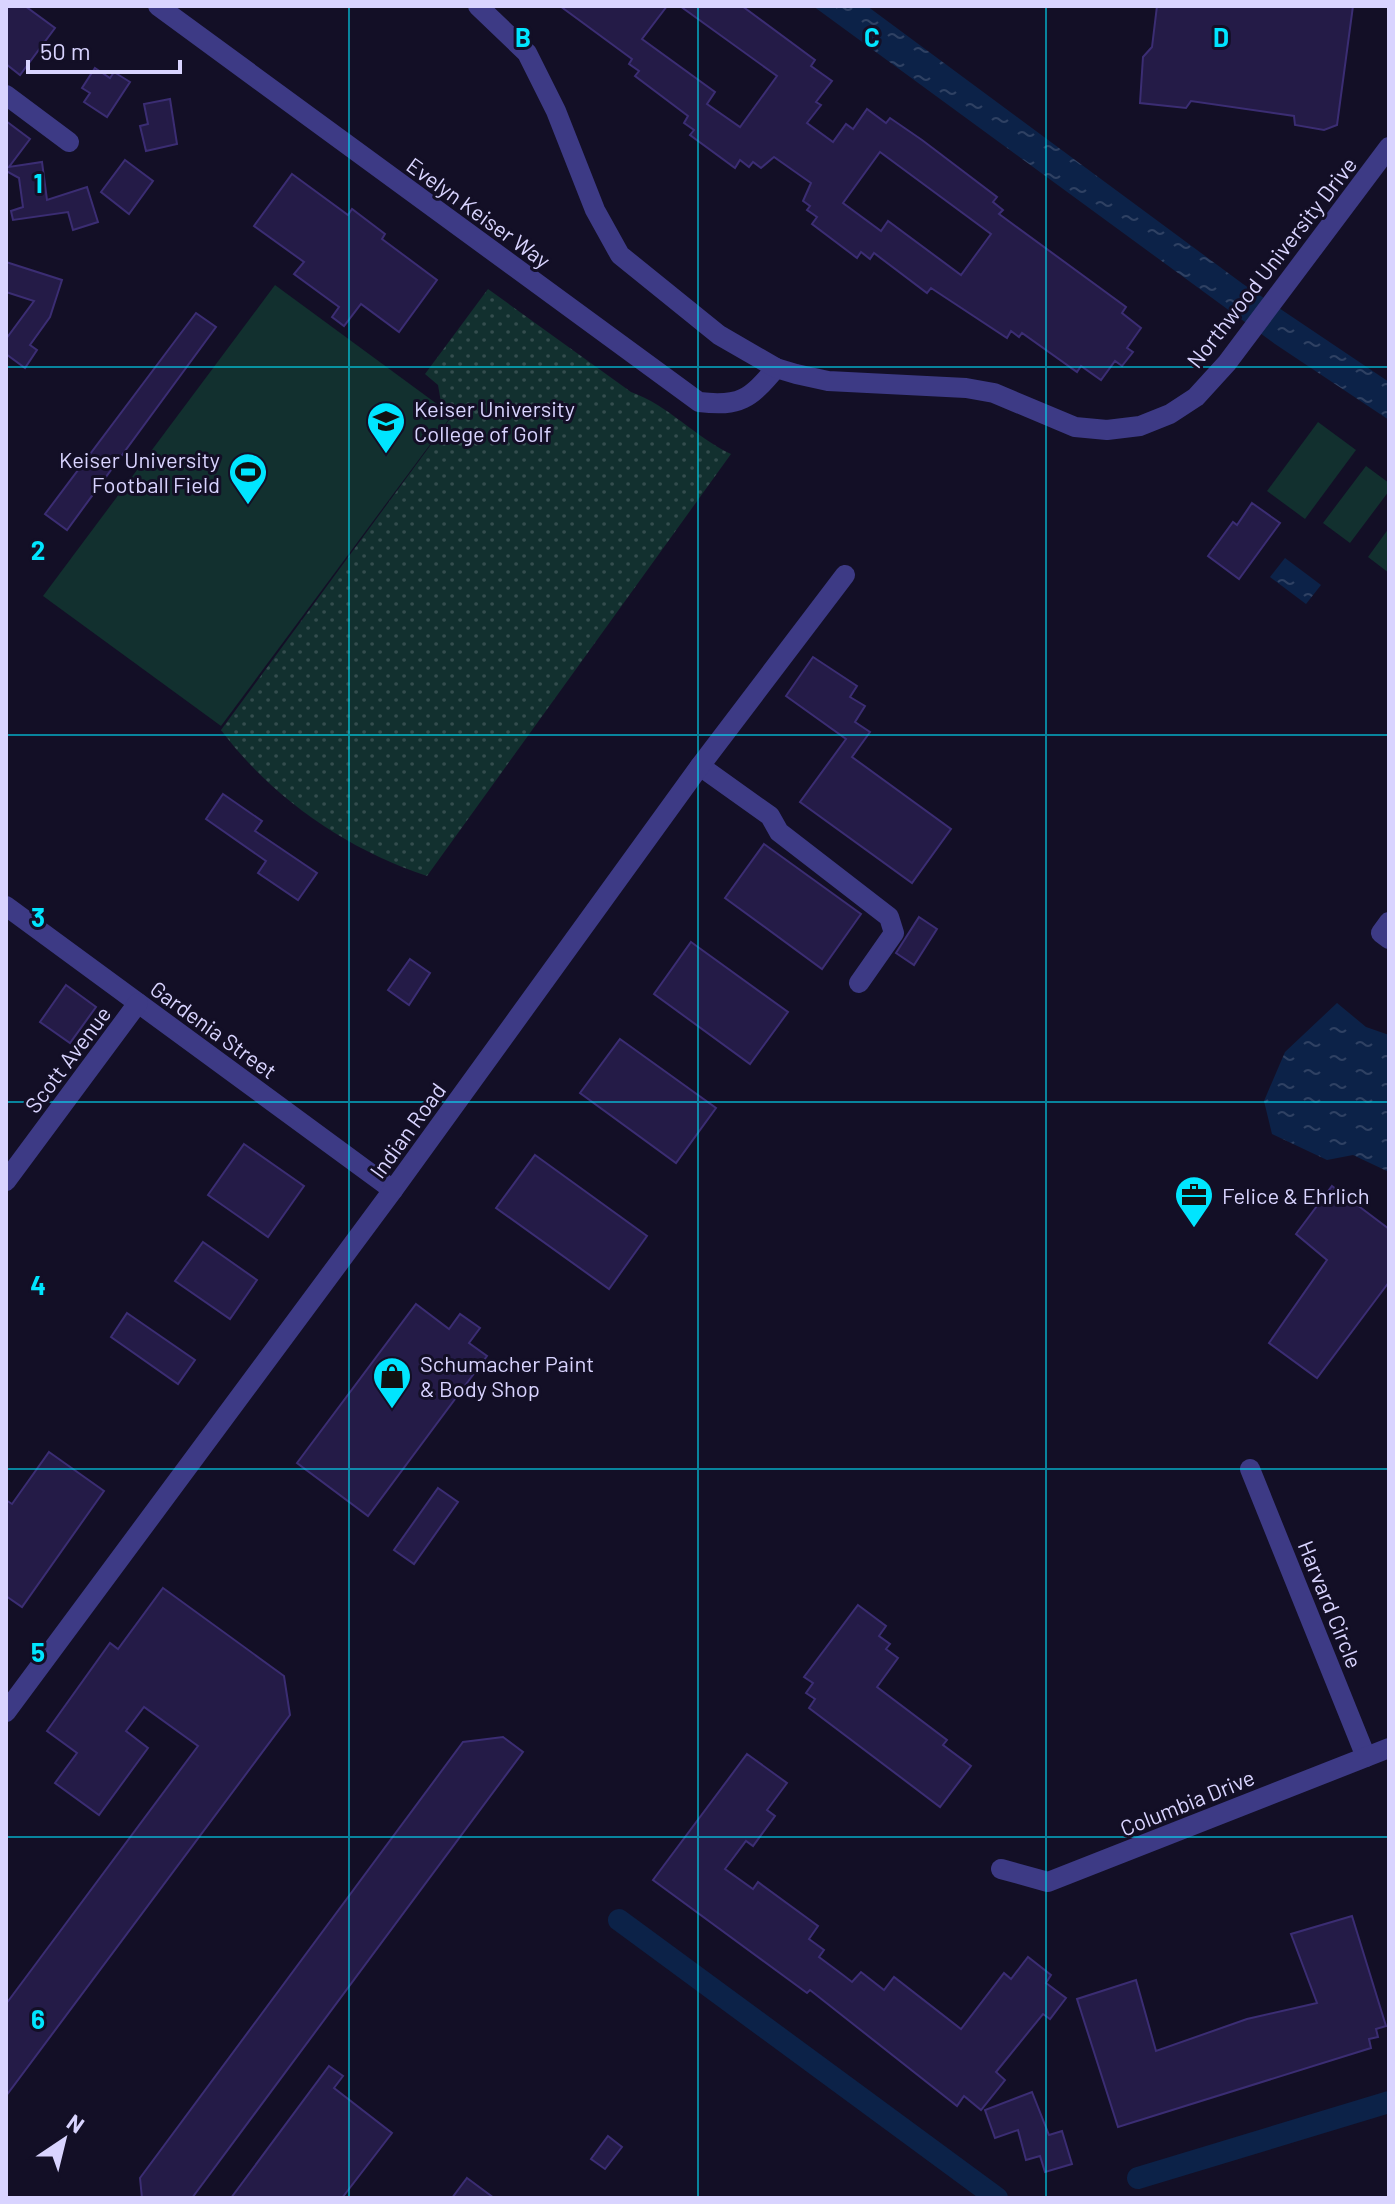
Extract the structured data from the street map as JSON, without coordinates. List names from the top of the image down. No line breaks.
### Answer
{"streets":{"street":["Evelyn Keiser Way","Northwood University Drive","Gardenia Street","Scott Avenue","Indian Road","Harvard Circle","Columbia Drive"]},"crossings":[["Evelyn Keiser Way","Northwood University Drive"],["Gardenia Street","Scott Avenue"],["Gardenia Street","Indian Road"],["Harvard Circle","Columbia Drive"]],"places":{"school or university":["Keiser University College of Golf"],"sports":["Keiser University Football Field"],"office":["Felice & Ehrlich"],"shop":["Schumacher Paint & Body Shop"]},"scale_bar":"50 m","north":"top right","grid":{"columns":["B","C","D"],"rows":["1","2","3","4","5","6"]}}
